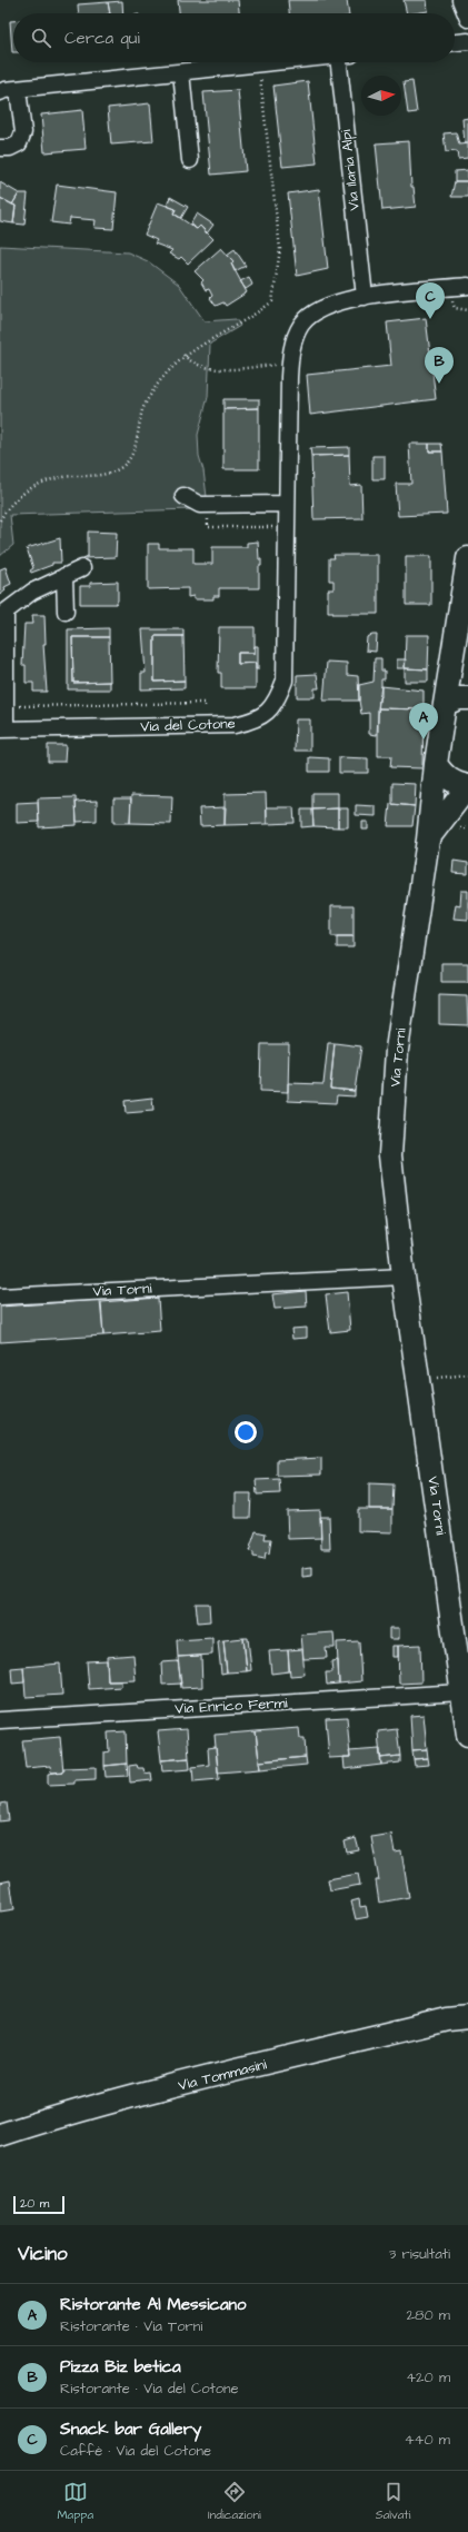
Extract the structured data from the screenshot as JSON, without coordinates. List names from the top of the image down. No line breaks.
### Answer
{"streets":{"main road":["Via Torni","Via Tommasini"],"street":["Via Ilaria Alpi","Via del Cotone","Via Enrico Fermi"]},"crossings":[["Via Ilaria Alpi","Via del Cotone"],["Via Torni","Via Enrico Fermi"]],"scale_bar":"20 m","north":"right","page":{"search":"Cerca qui","pins":["C","B","A"],"scale":"20 m","heading":["Vicino","3 risultati"],"list":[{"mark":"A","name":"Ristorante Al Messicano","note":"Ristorante · Via Torni","value":"280 m"},{"mark":"B","name":"Pizza Biz betica","note":"Ristorante · Via del Cotone","value":"420 m"},{"mark":"C","name":"Snack bar Gallery","note":"Caffè · Via del Cotone","value":"440 m"}],"nav":["Mappa","Indicazioni","Salvati"]}}
